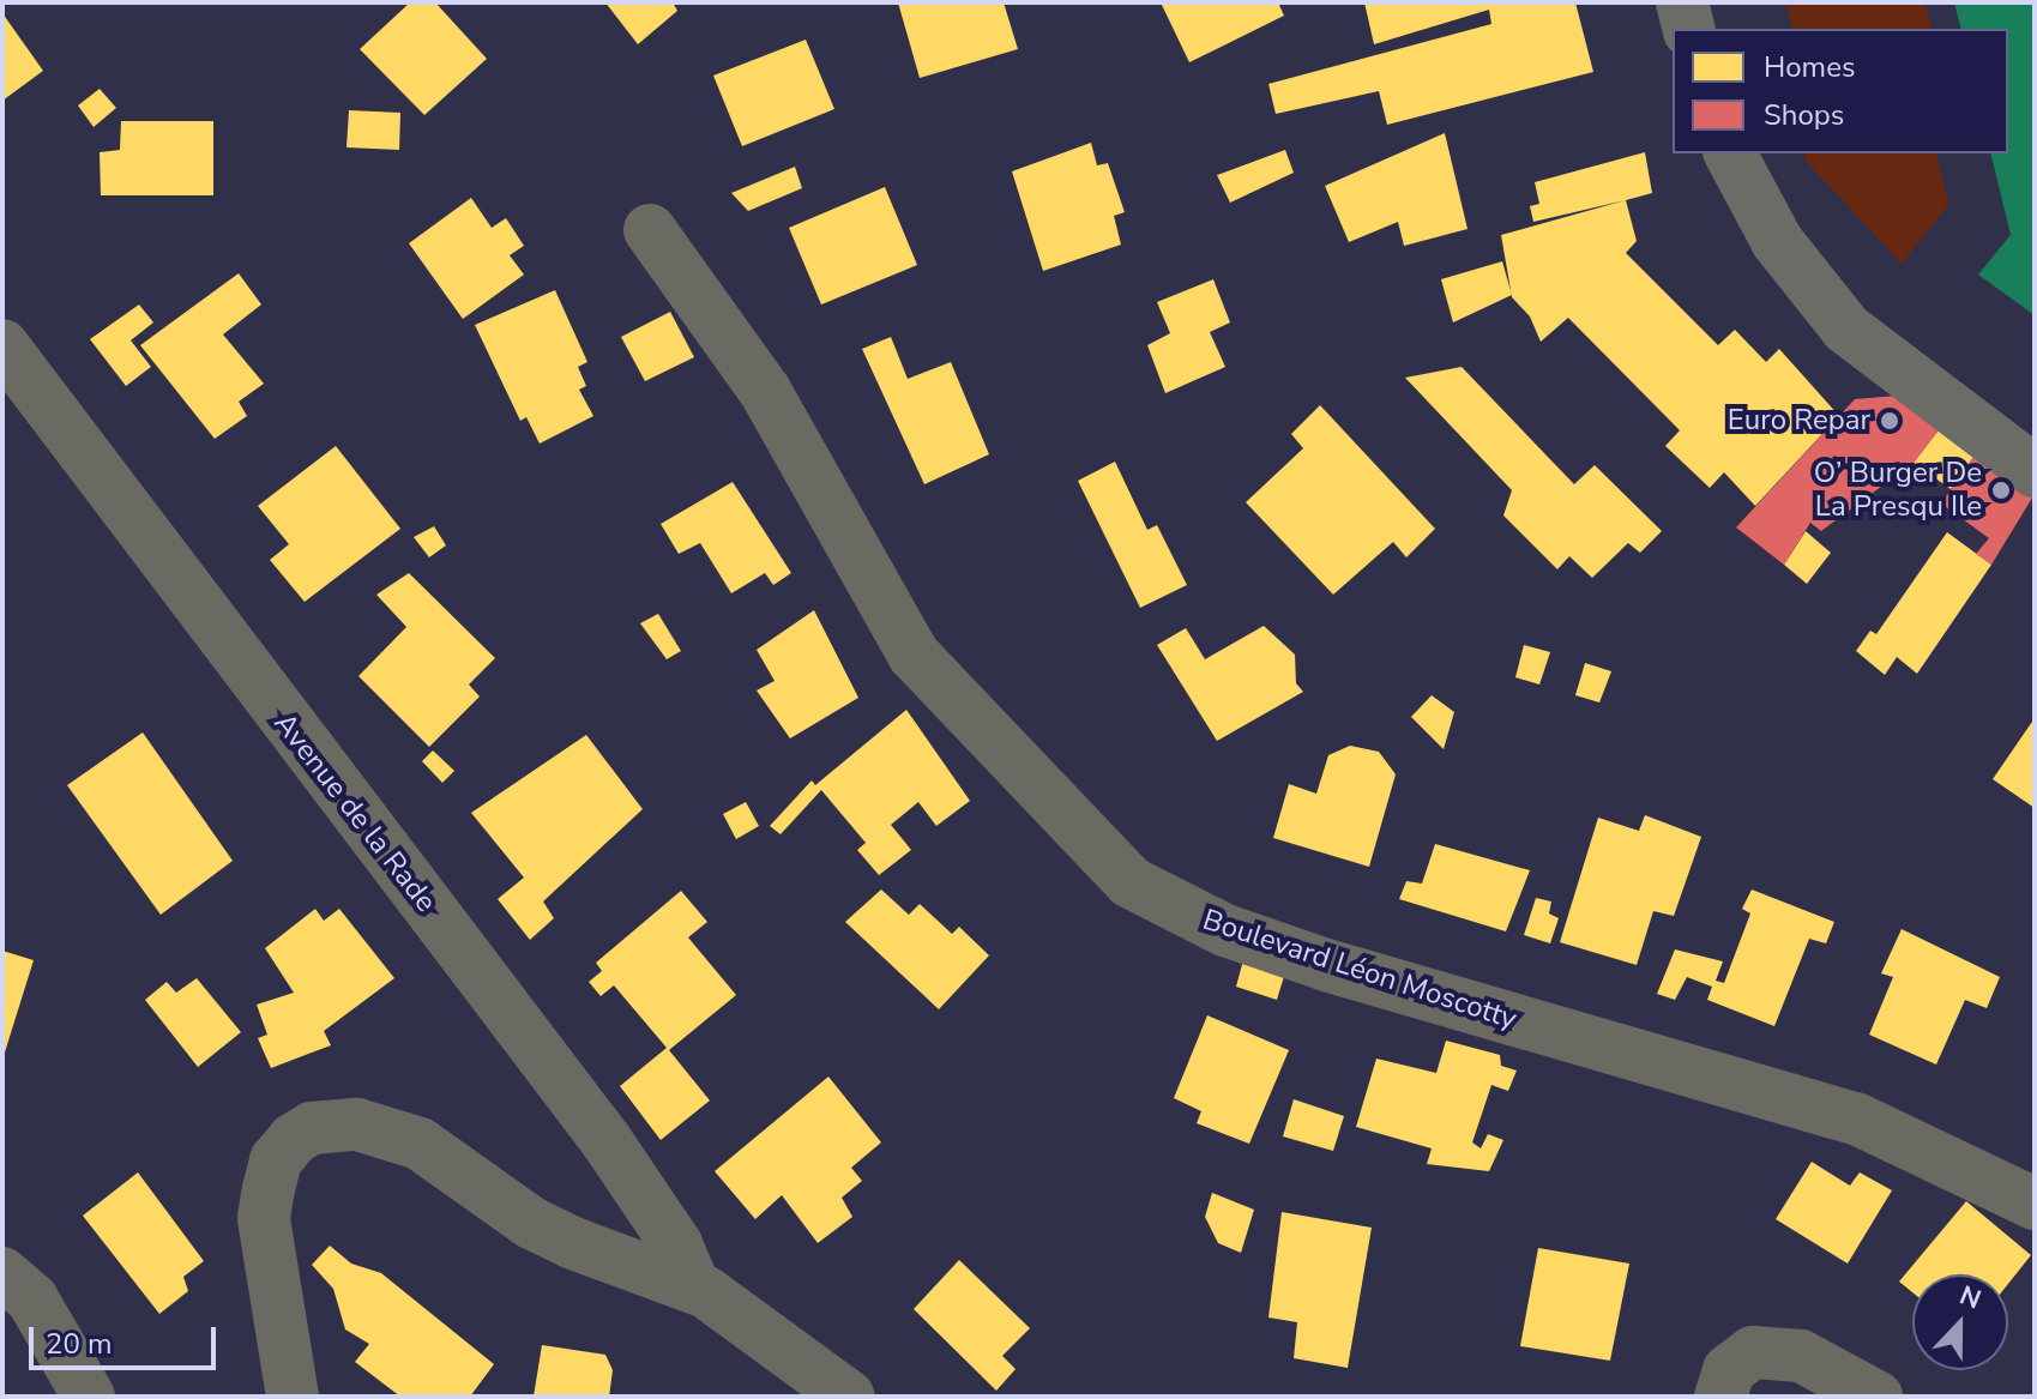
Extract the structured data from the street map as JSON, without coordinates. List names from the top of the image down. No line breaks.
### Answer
{"streets":{"street":["Avenue de la Rade","Boulevard Léon Moscotty"]},"places":["Euro Repar","O’ Burger De La Presqu Ile"],"legend":["Homes","Shops"],"scale_bar":"20 m","north":"top"}
